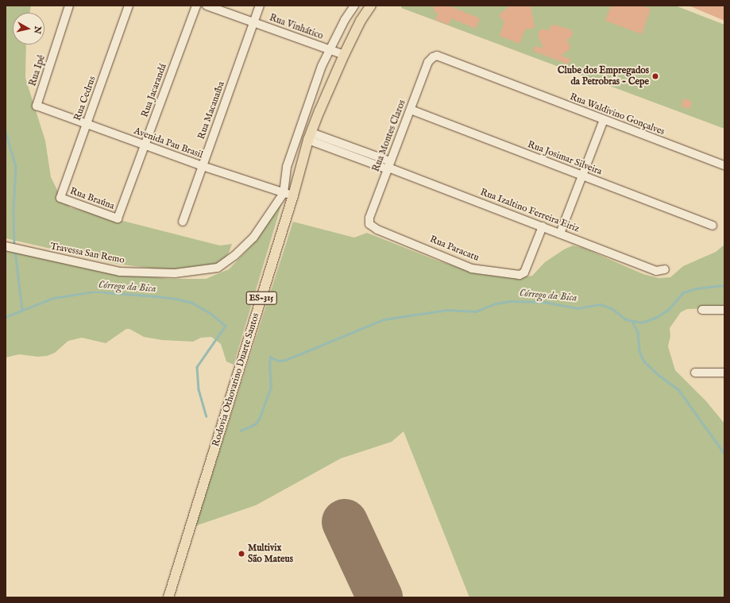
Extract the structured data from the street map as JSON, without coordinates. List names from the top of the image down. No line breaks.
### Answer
{"streets":{"main road":["ES-315","Rodovia Othovarino Duarte Santos"],"street":["Rua Vinhático","Rua Ipê","Rua Jacarandá","Rua Cedrus","Rua Macanaíba","Rua Waldivino Gonçalves","Rua Montes Claros","Avenida Pau Brasil","Rua Josimar Silveira","Rua Braúna","Rua Izaltino Ferreira Eiriz","Rua Paracatu","Travessa San Remo"]},"crossings":[["Rua Vinhático","Rua Macanaíba"],["Rua Vinhático","Rodovia Othovarino Duarte Santos"],["Rua Ipê","Avenida Pau Brasil"],["Rua Jacarandá","Avenida Pau Brasil"],["Rua Jacarandá","Rua Braúna"],["Rua Cedrus","Avenida Pau Brasil"],["Rua Cedrus","Rua Braúna"],["Rua Macanaíba","Avenida Pau Brasil"],["Rua Waldivino Gonçalves","Rua Montes Claros"],["Rua Montes Claros","Rua Josimar Silveira"],["Rua Montes Claros","Rua Izaltino Ferreira Eiriz"],["Rua Montes Claros","Rua Paracatu"],["Avenida Pau Brasil","Travessa San Remo"],["Avenida Pau Brasil","Rodovia Othovarino Duarte Santos"],["Rua Izaltino Ferreira Eiriz","Rua Paracatu"],["Rua Izaltino Ferreira Eiriz","Rodovia Othovarino Duarte Santos"]],"water":["Córrego da Bica"],"places":["Clube dos Empregados da Petrobras - Cepe","Multivix São Mateus"],"north":"right"}
